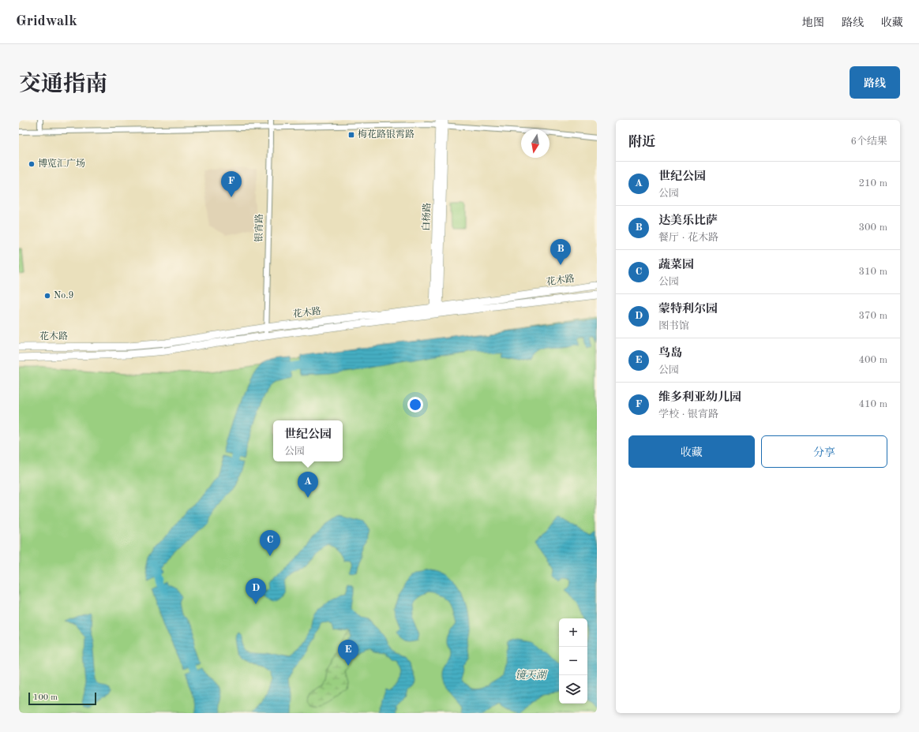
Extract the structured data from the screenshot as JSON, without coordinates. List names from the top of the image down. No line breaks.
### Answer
{"streets":{"main road":["白杨路","花木路"],"street":["银宵路"]},"crossings":[["白杨路","花木路"],["银宵路","花木路"]],"water":["镜天湖"],"places":{"transit":["梅花路银霄路"],"other":["博览汇广场","No.9"]},"scale_bar":"100 m","north":"bottom","page":{"header":"Gridwalk","nav":["地图","路线","收藏"],"title":"交通指南","buttons":["路线",["收藏","分享"]],"heading":["附近","6个结果"],"list":[{"mark":"A","name":"世纪公园","note":"公园","value":"210 m"},{"mark":"B","name":"达美乐比萨","note":"餐厅 · 花木路","value":"300 m"},{"mark":"C","name":"蔬菜园","note":"公园","value":"310 m"},{"mark":"D","name":"蒙特利尔园","note":"图书馆","value":"370 m"},{"mark":"E","name":"鸟岛","note":"公园","value":"400 m"},{"mark":"F","name":"维多利亚幼儿园","note":"学校 · 银宵路","value":"410 m"}],"pins":["F","B","A","C","D","E"],"popup":["世纪公园","公园"],"map_buttons":["+","−"],"scale":"100 m"}}
